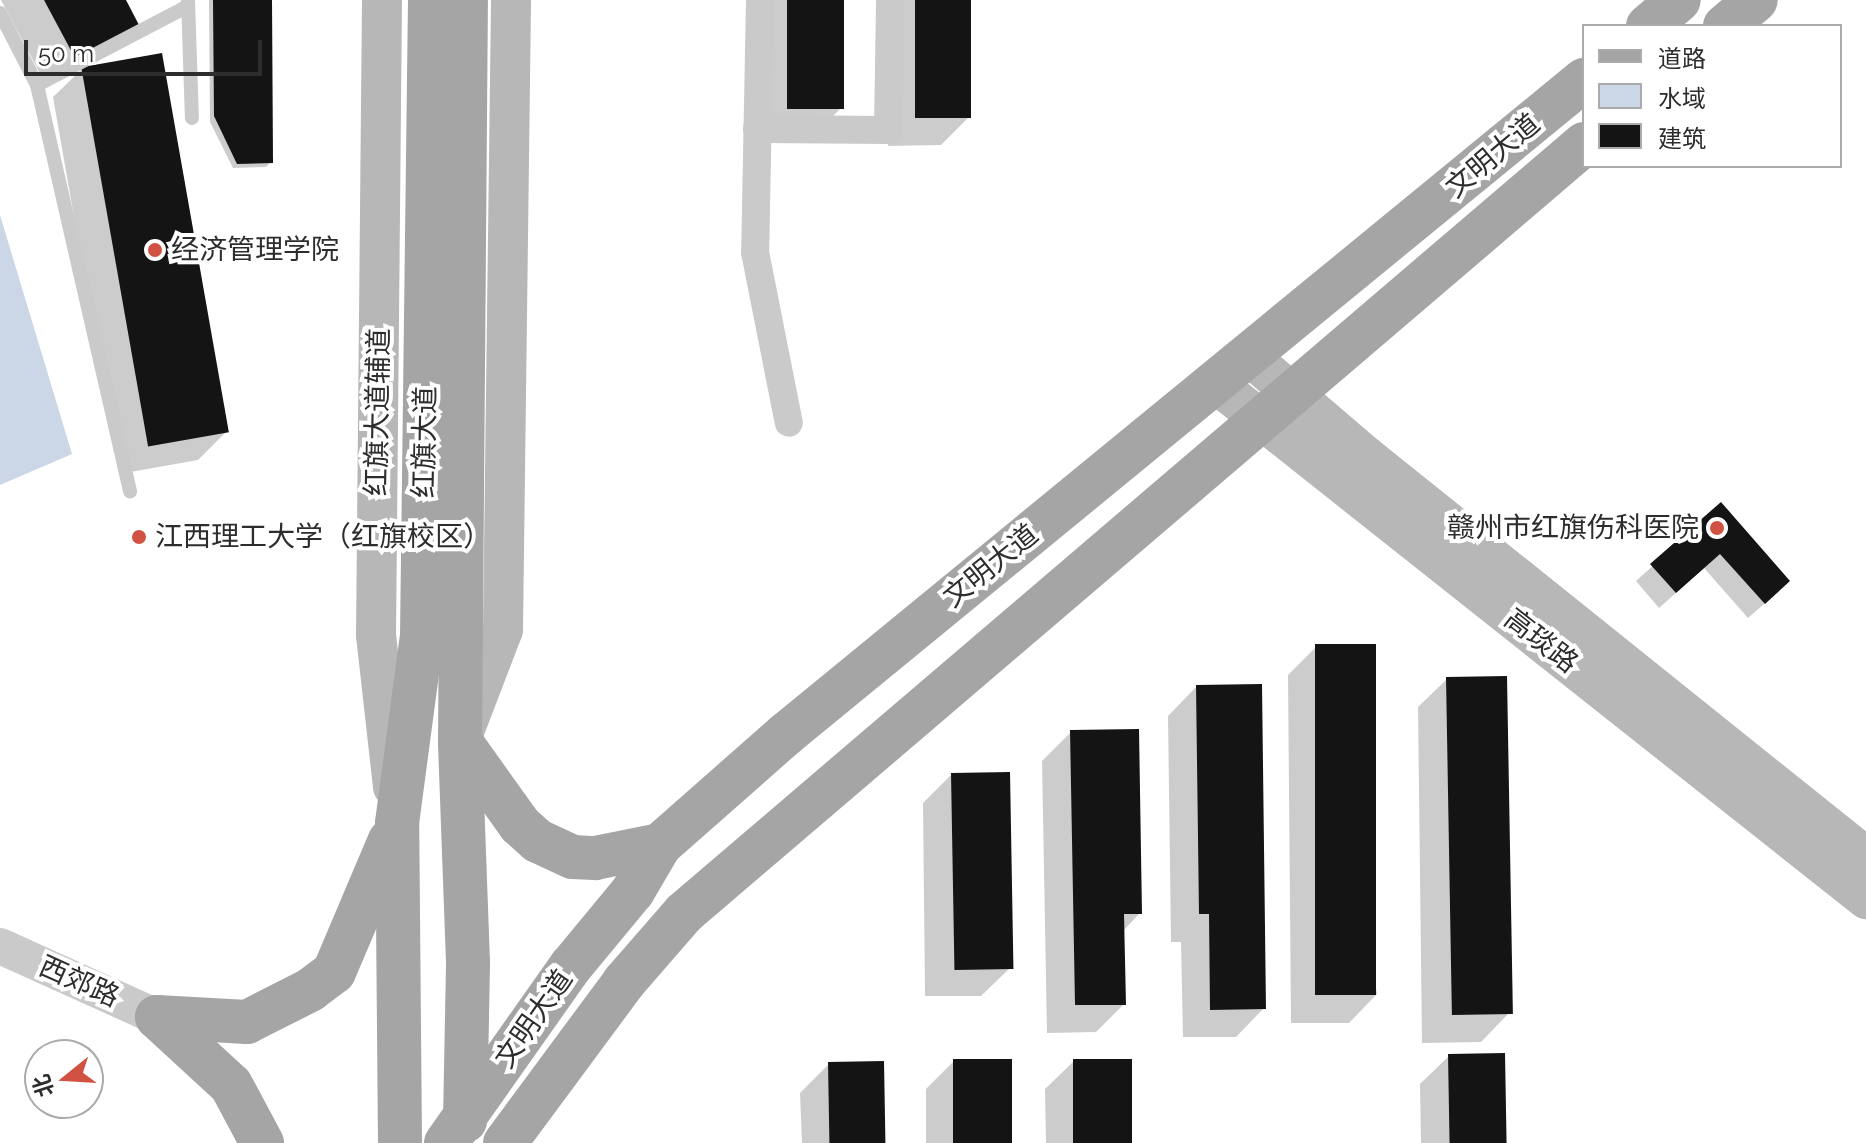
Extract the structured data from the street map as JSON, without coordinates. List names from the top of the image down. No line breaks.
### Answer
{"streets":{"main road":["文明大道","红旗大道辅道","红旗大道","高琰路"],"street":["西郊路"]},"crossings":[["文明大道","红旗大道"],["文明大道","高琰路"],["红旗大道辅道","红旗大道"]],"places":["经济管理学院","赣州市红旗伤科医院","江西理工大学（红旗校区）"],"legend":["道路","水域","建筑"],"scale_bar":"50 m","north":"left"}
